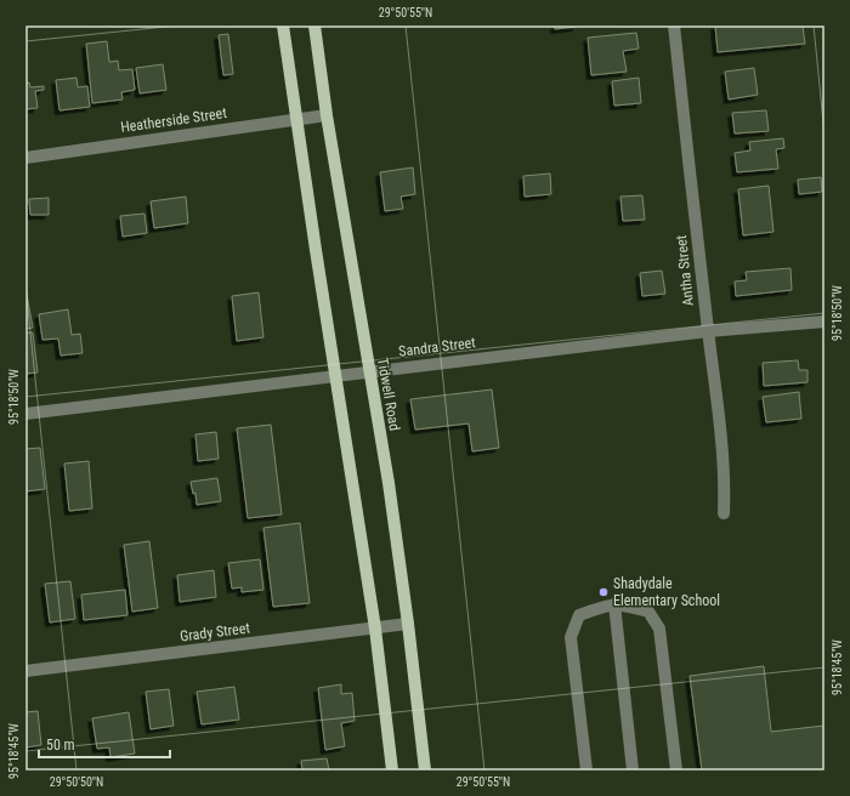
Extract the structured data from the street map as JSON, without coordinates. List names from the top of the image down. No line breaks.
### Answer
{"streets":{"main road":["Tidwell Road"],"street":["Heatherside Street","Antha Street","Sandra Street","Grady Street"]},"crossings":[["Heatherside Street","Tidwell Road"],["Antha Street","Sandra Street"],["Sandra Street","Tidwell Road"],["Tidwell Road","Grady Street"]],"places":["Shadydale Elementary School"],"scale_bar":"50 m","coordinates":["29°50'55\"N","95°18'50\"W","95°18'45\"W","29°50'50\"N"]}
